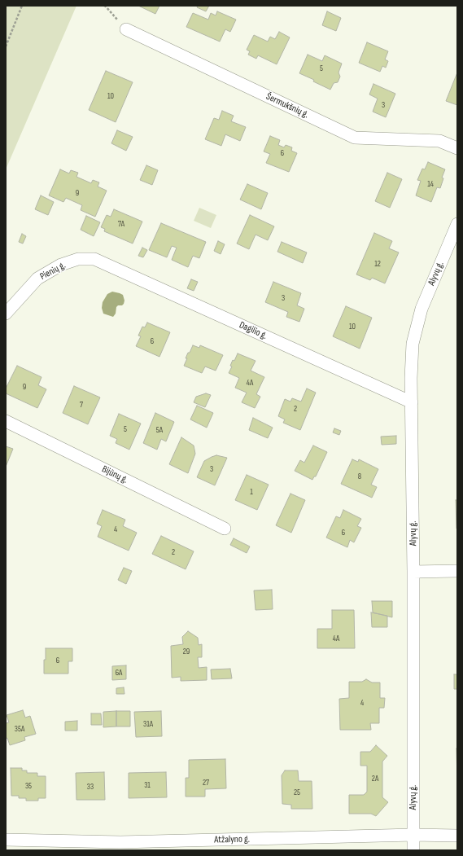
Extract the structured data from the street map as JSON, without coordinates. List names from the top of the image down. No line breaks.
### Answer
{"streets":{"street":["Šermukšnių g.","Pienių g.","Alyvų g.","Dagilio g.","Bijūnų g.","Atžalyno g."]},"crossings":[["Pienių g.","Dagilio g."],["Alyvų g.","Dagilio g."],["Alyvų g.","Atžalyno g."]],"house_numbers":["5","10","3","6","14","9","7A","12","3","10","6","4A","9","7","2","5","5A","3","8","1","4","6","2","4A","29","6","6A","4","31A","35A","2A","27","31","35","33","25"]}
